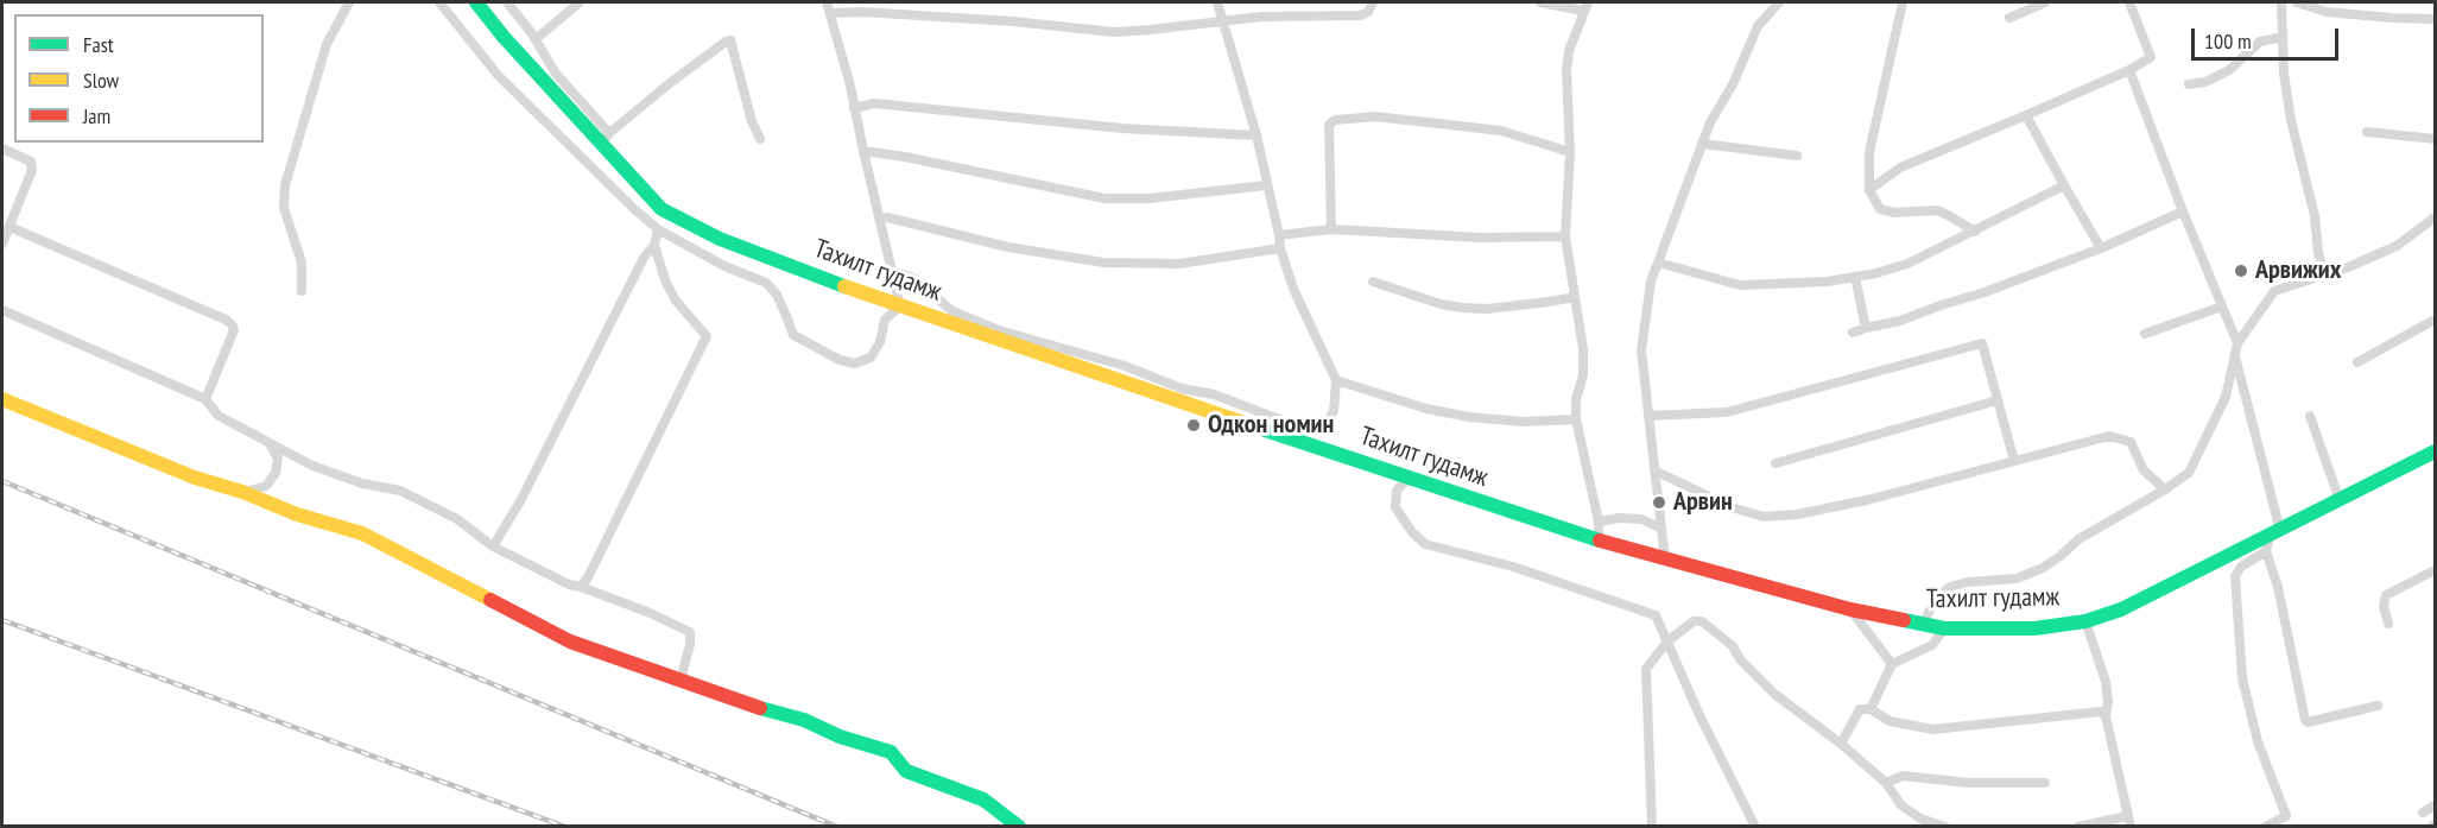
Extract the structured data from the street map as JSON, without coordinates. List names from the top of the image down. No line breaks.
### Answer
{"streets":{"main road":["Тахилт гудамж"]},"places":["Арвижих","Одкон номин","Арвин"],"legend":["Fast","Slow","Jam"],"scale_bar":"100 m"}
